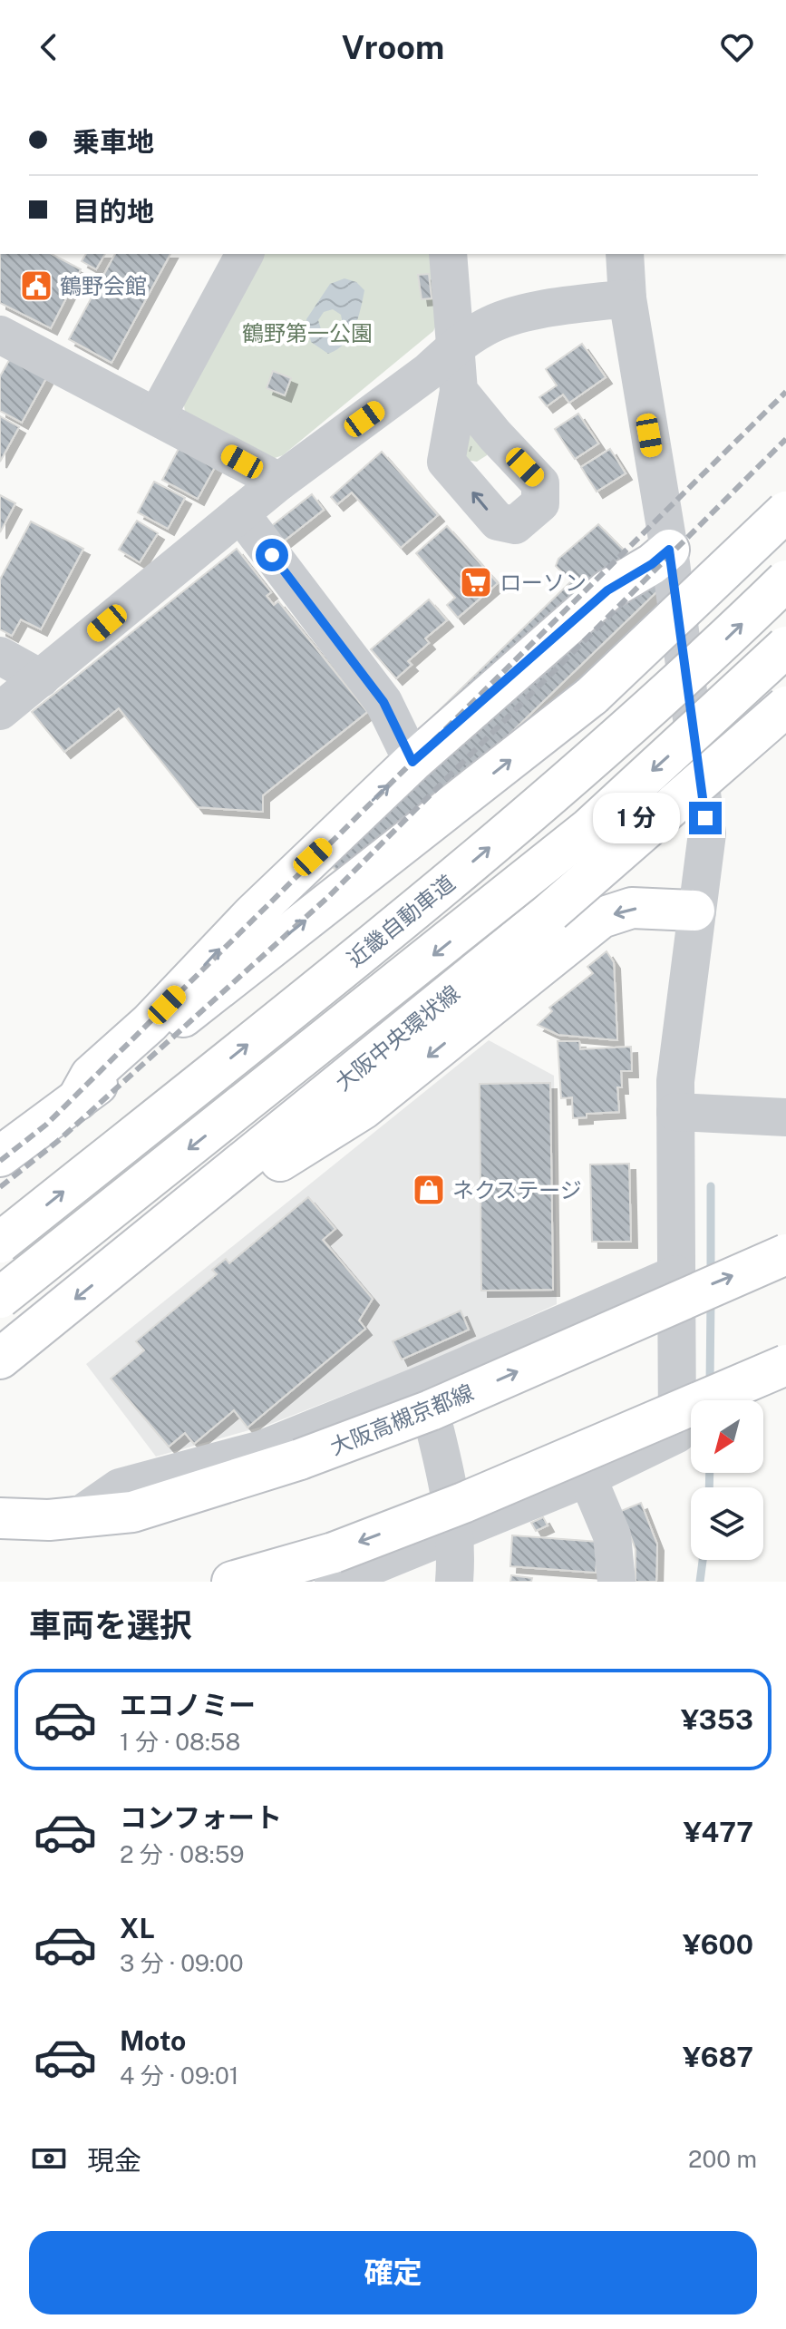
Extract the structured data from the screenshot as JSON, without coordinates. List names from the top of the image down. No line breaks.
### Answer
{"streets":{"main road":["近畿自動車道","大阪中央環状線","大阪高槻京都線"]},"parks":["鶴野第一公園"],"places":{"public building":["鶴野会館"],"supermarket":["ローソン"],"shop":["ネクステージ"]},"north":"bottom left","page":{"header":"Vroom","banner":["乗車地","目的地"],"bubble":"1 分","heading":"車両を選択","list":[{"name":"エコノミー","note":"1 分 · 08:58","value":"¥353"},{"name":"コンフォート","note":"2 分 · 08:59","value":"¥477"},{"name":"XL","note":"3 分 · 09:00","value":"¥600"},{"name":"Moto","note":"4 分 · 09:01","value":"¥687"}],"pay":["現金","200 m"],"buttons":"確定"}}
